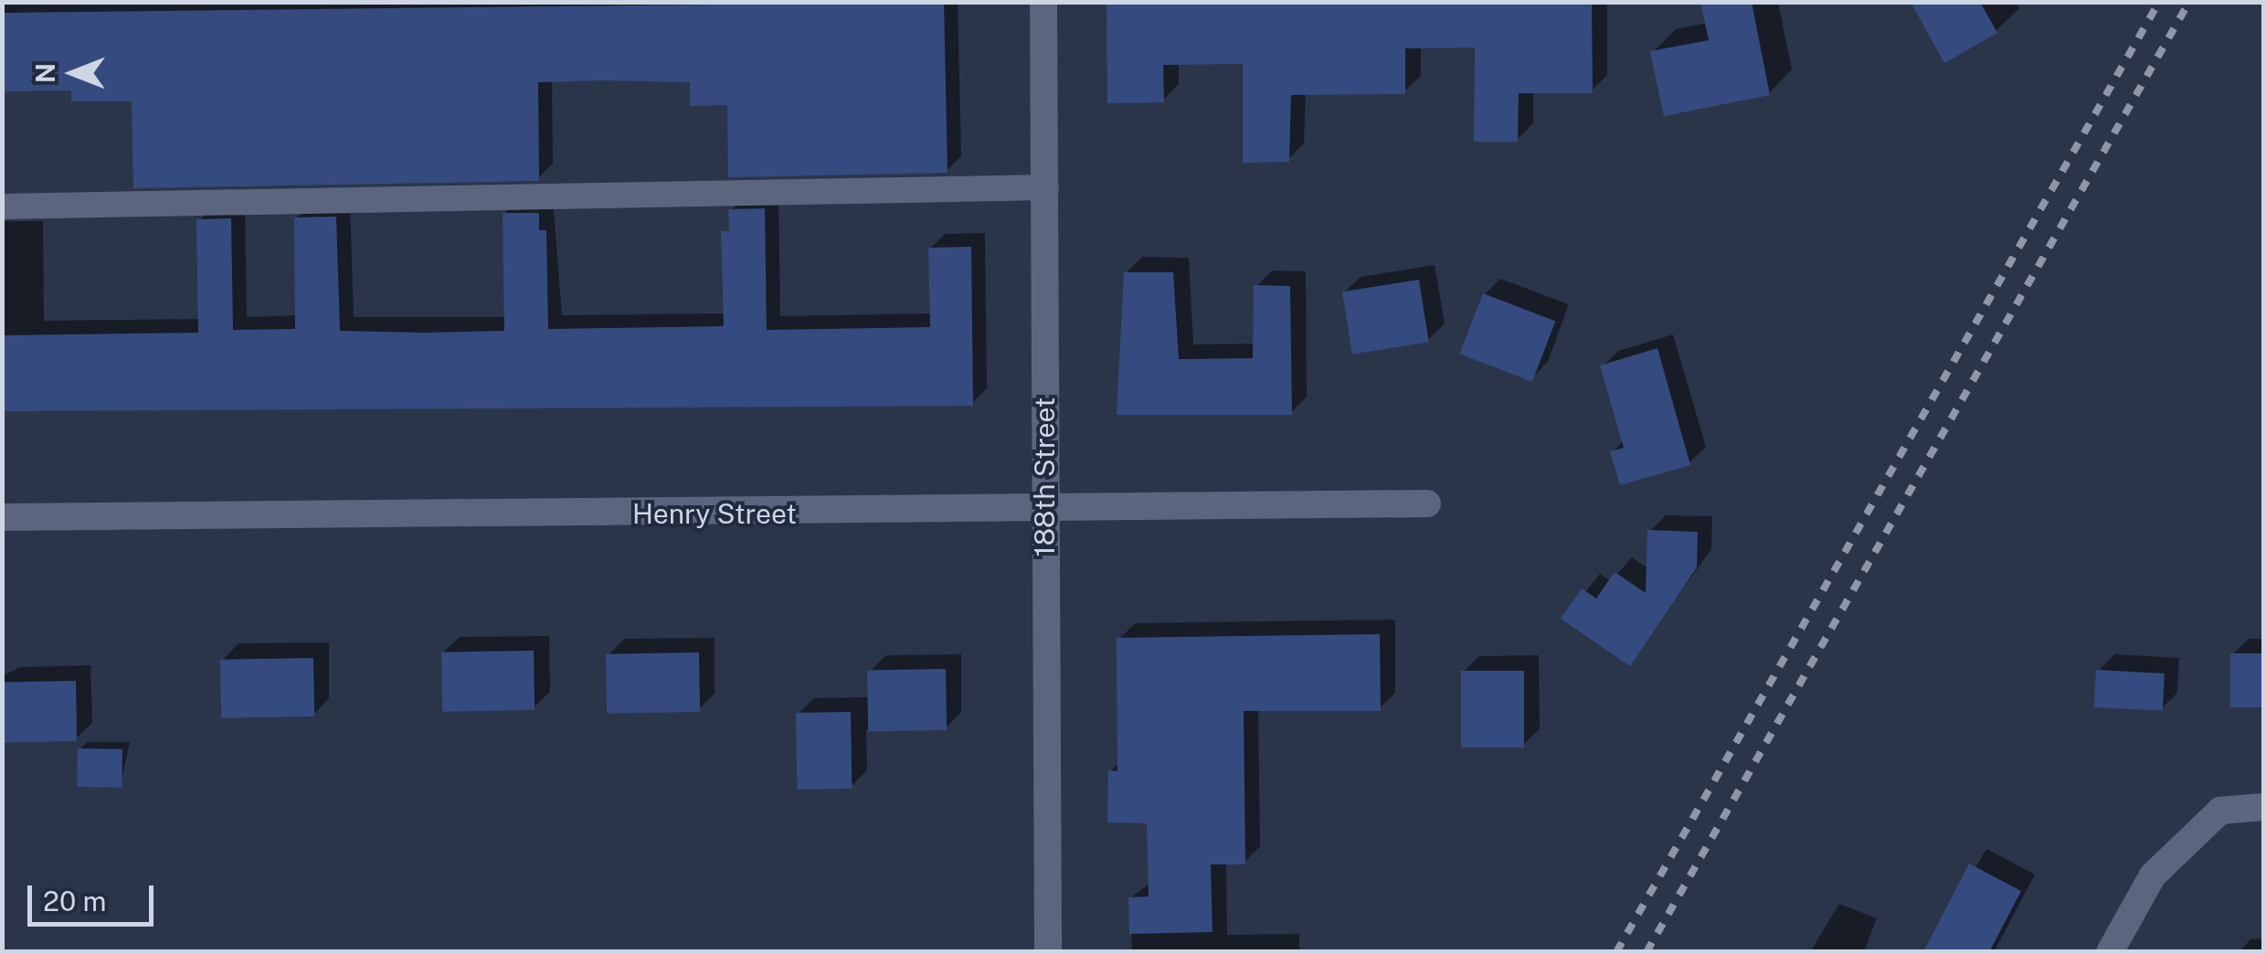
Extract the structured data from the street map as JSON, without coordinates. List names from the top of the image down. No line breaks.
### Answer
{"streets":{"street":["188th Street","Henry Street"]},"crossings":[["188th Street","Henry Street"]],"scale_bar":"20 m","north":"left"}
